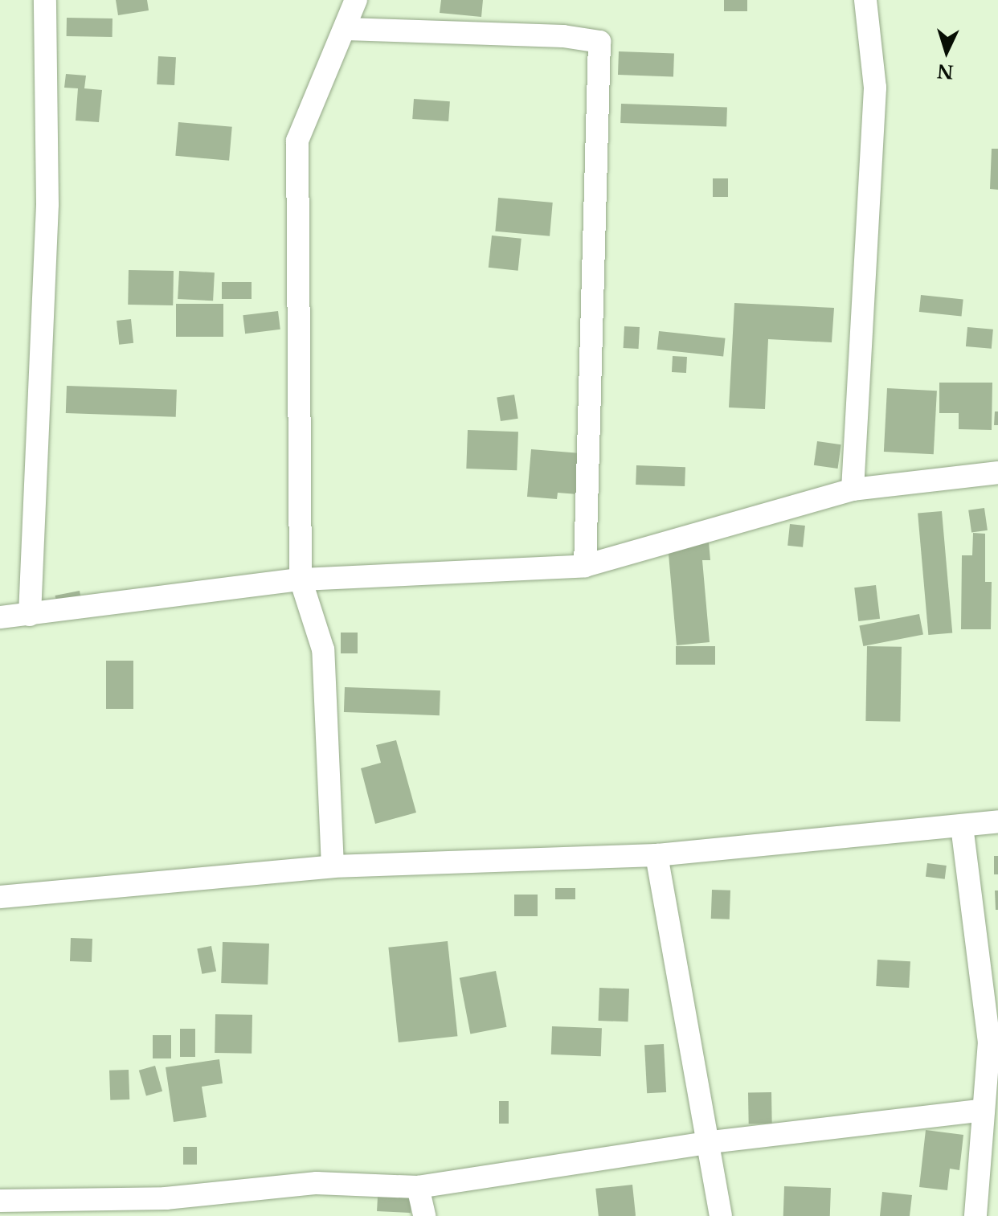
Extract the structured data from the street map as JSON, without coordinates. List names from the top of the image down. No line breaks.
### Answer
{"north":"bottom"}
